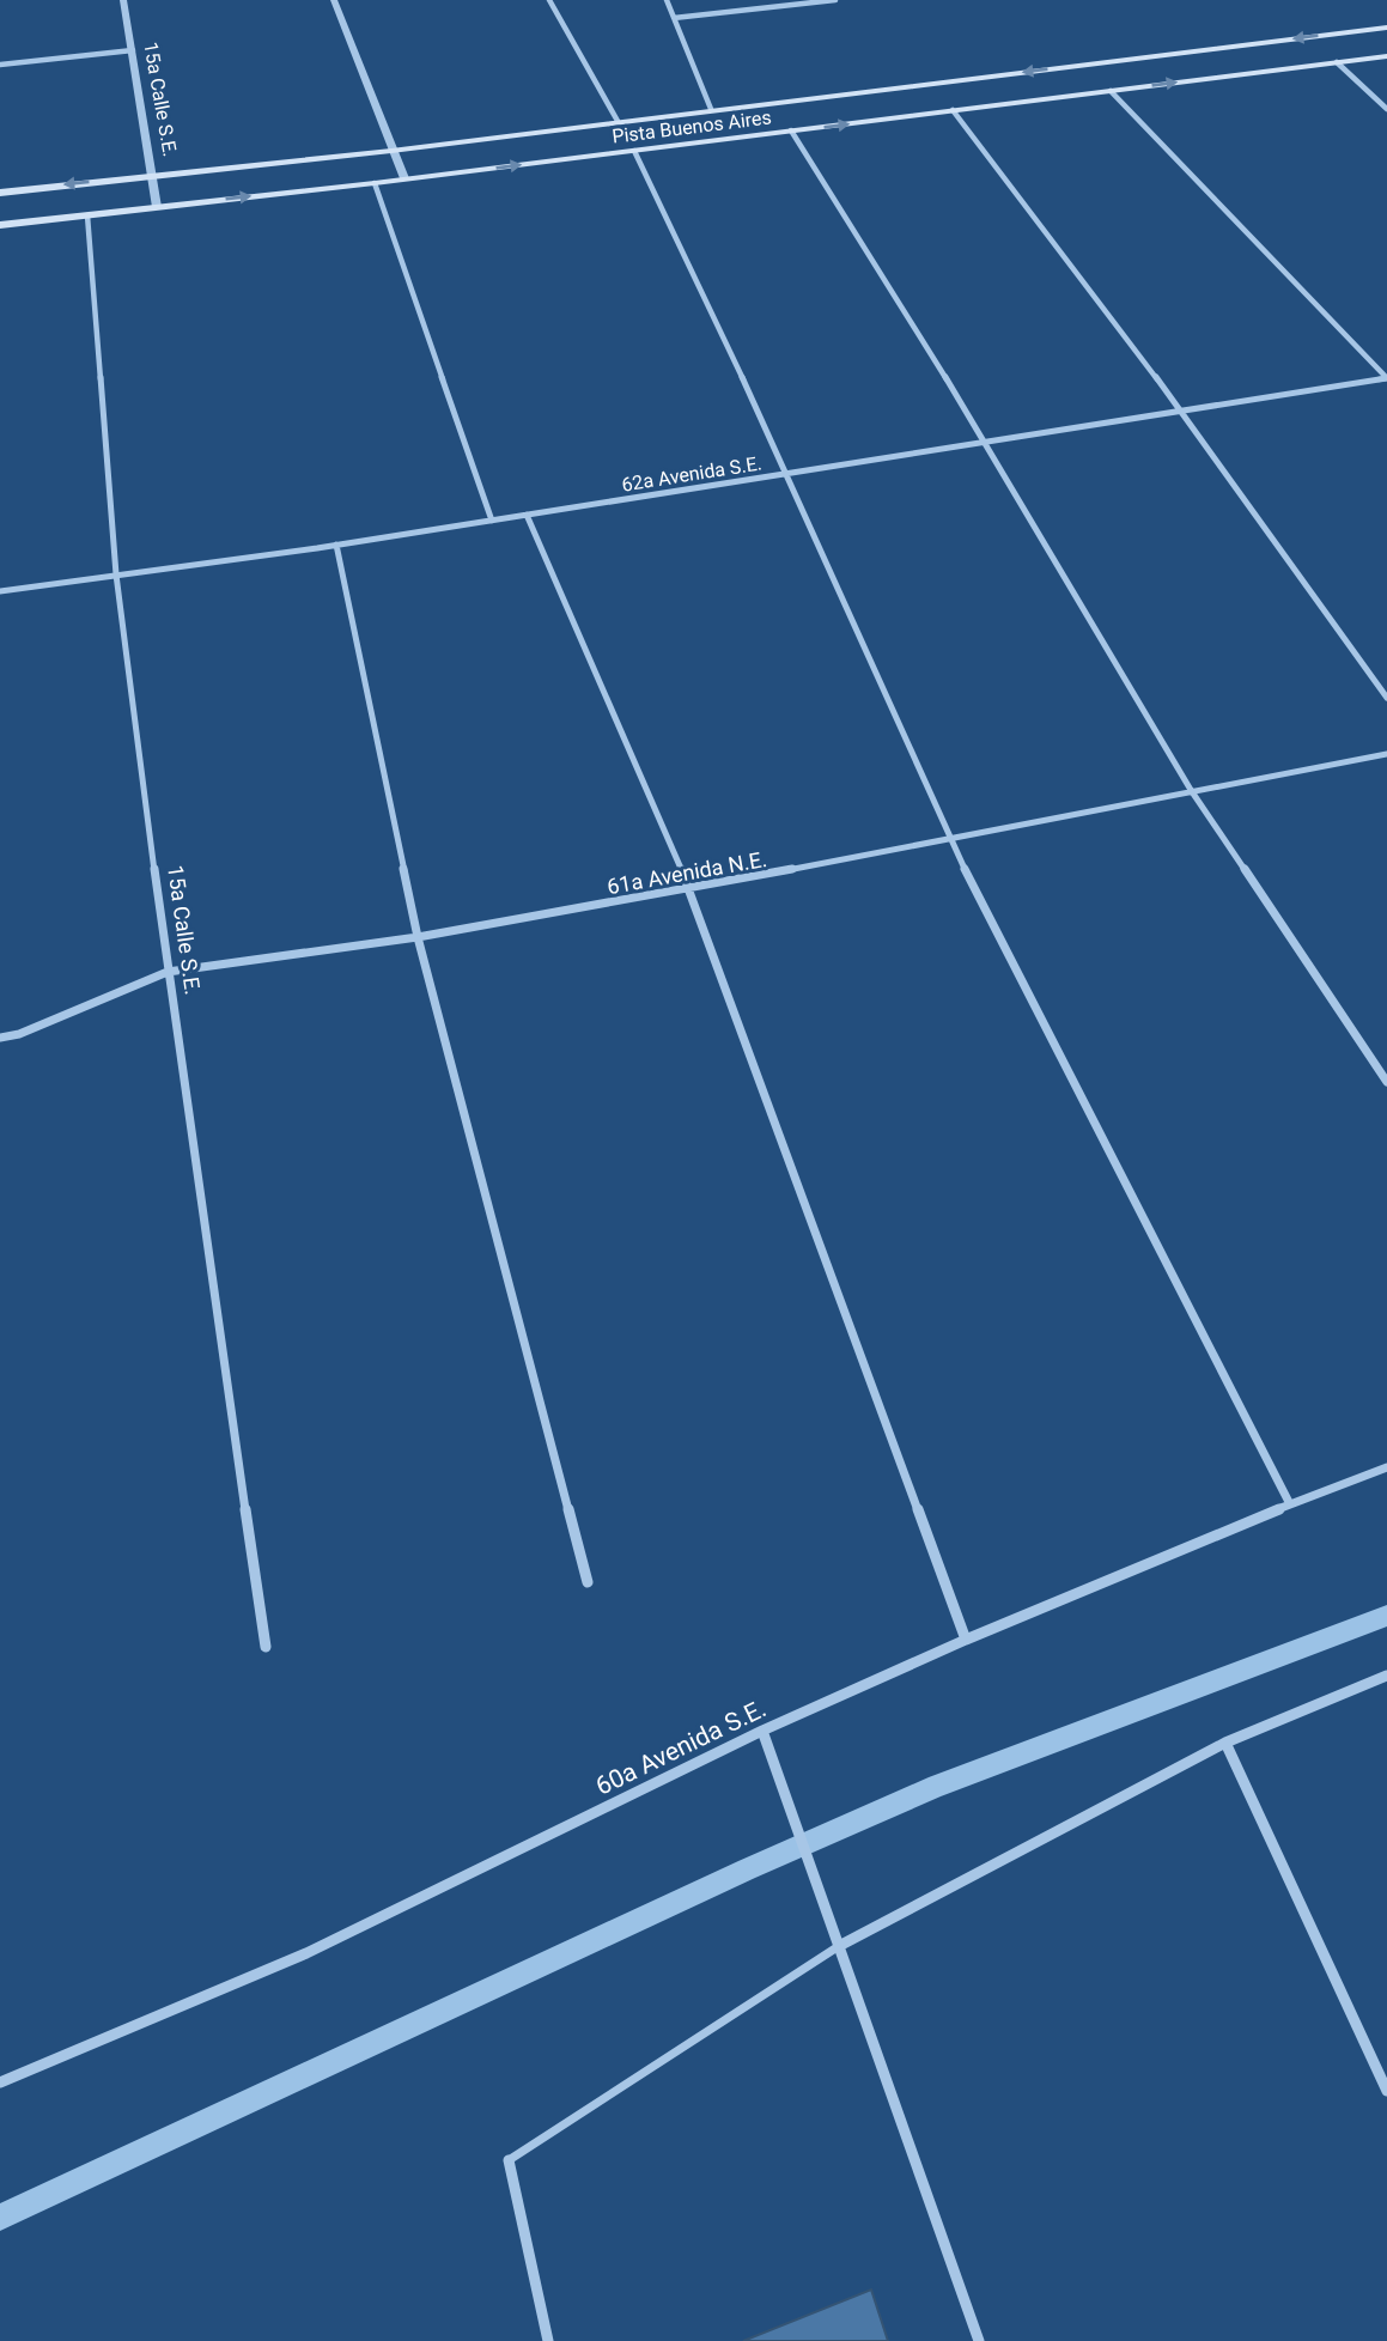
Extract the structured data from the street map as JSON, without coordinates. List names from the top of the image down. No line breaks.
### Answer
{"streets":{"main road":["Pista Buenos Aires"],"street":["15a Calle S.E.","62a Avenida S.E.","61a Avenida N.E.","60a Avenida S.E."]},"crossings":[["15a Calle S.E.","Pista Buenos Aires"],["15a Calle S.E.","62a Avenida S.E."],["15a Calle S.E.","61a Avenida N.E."]]}
